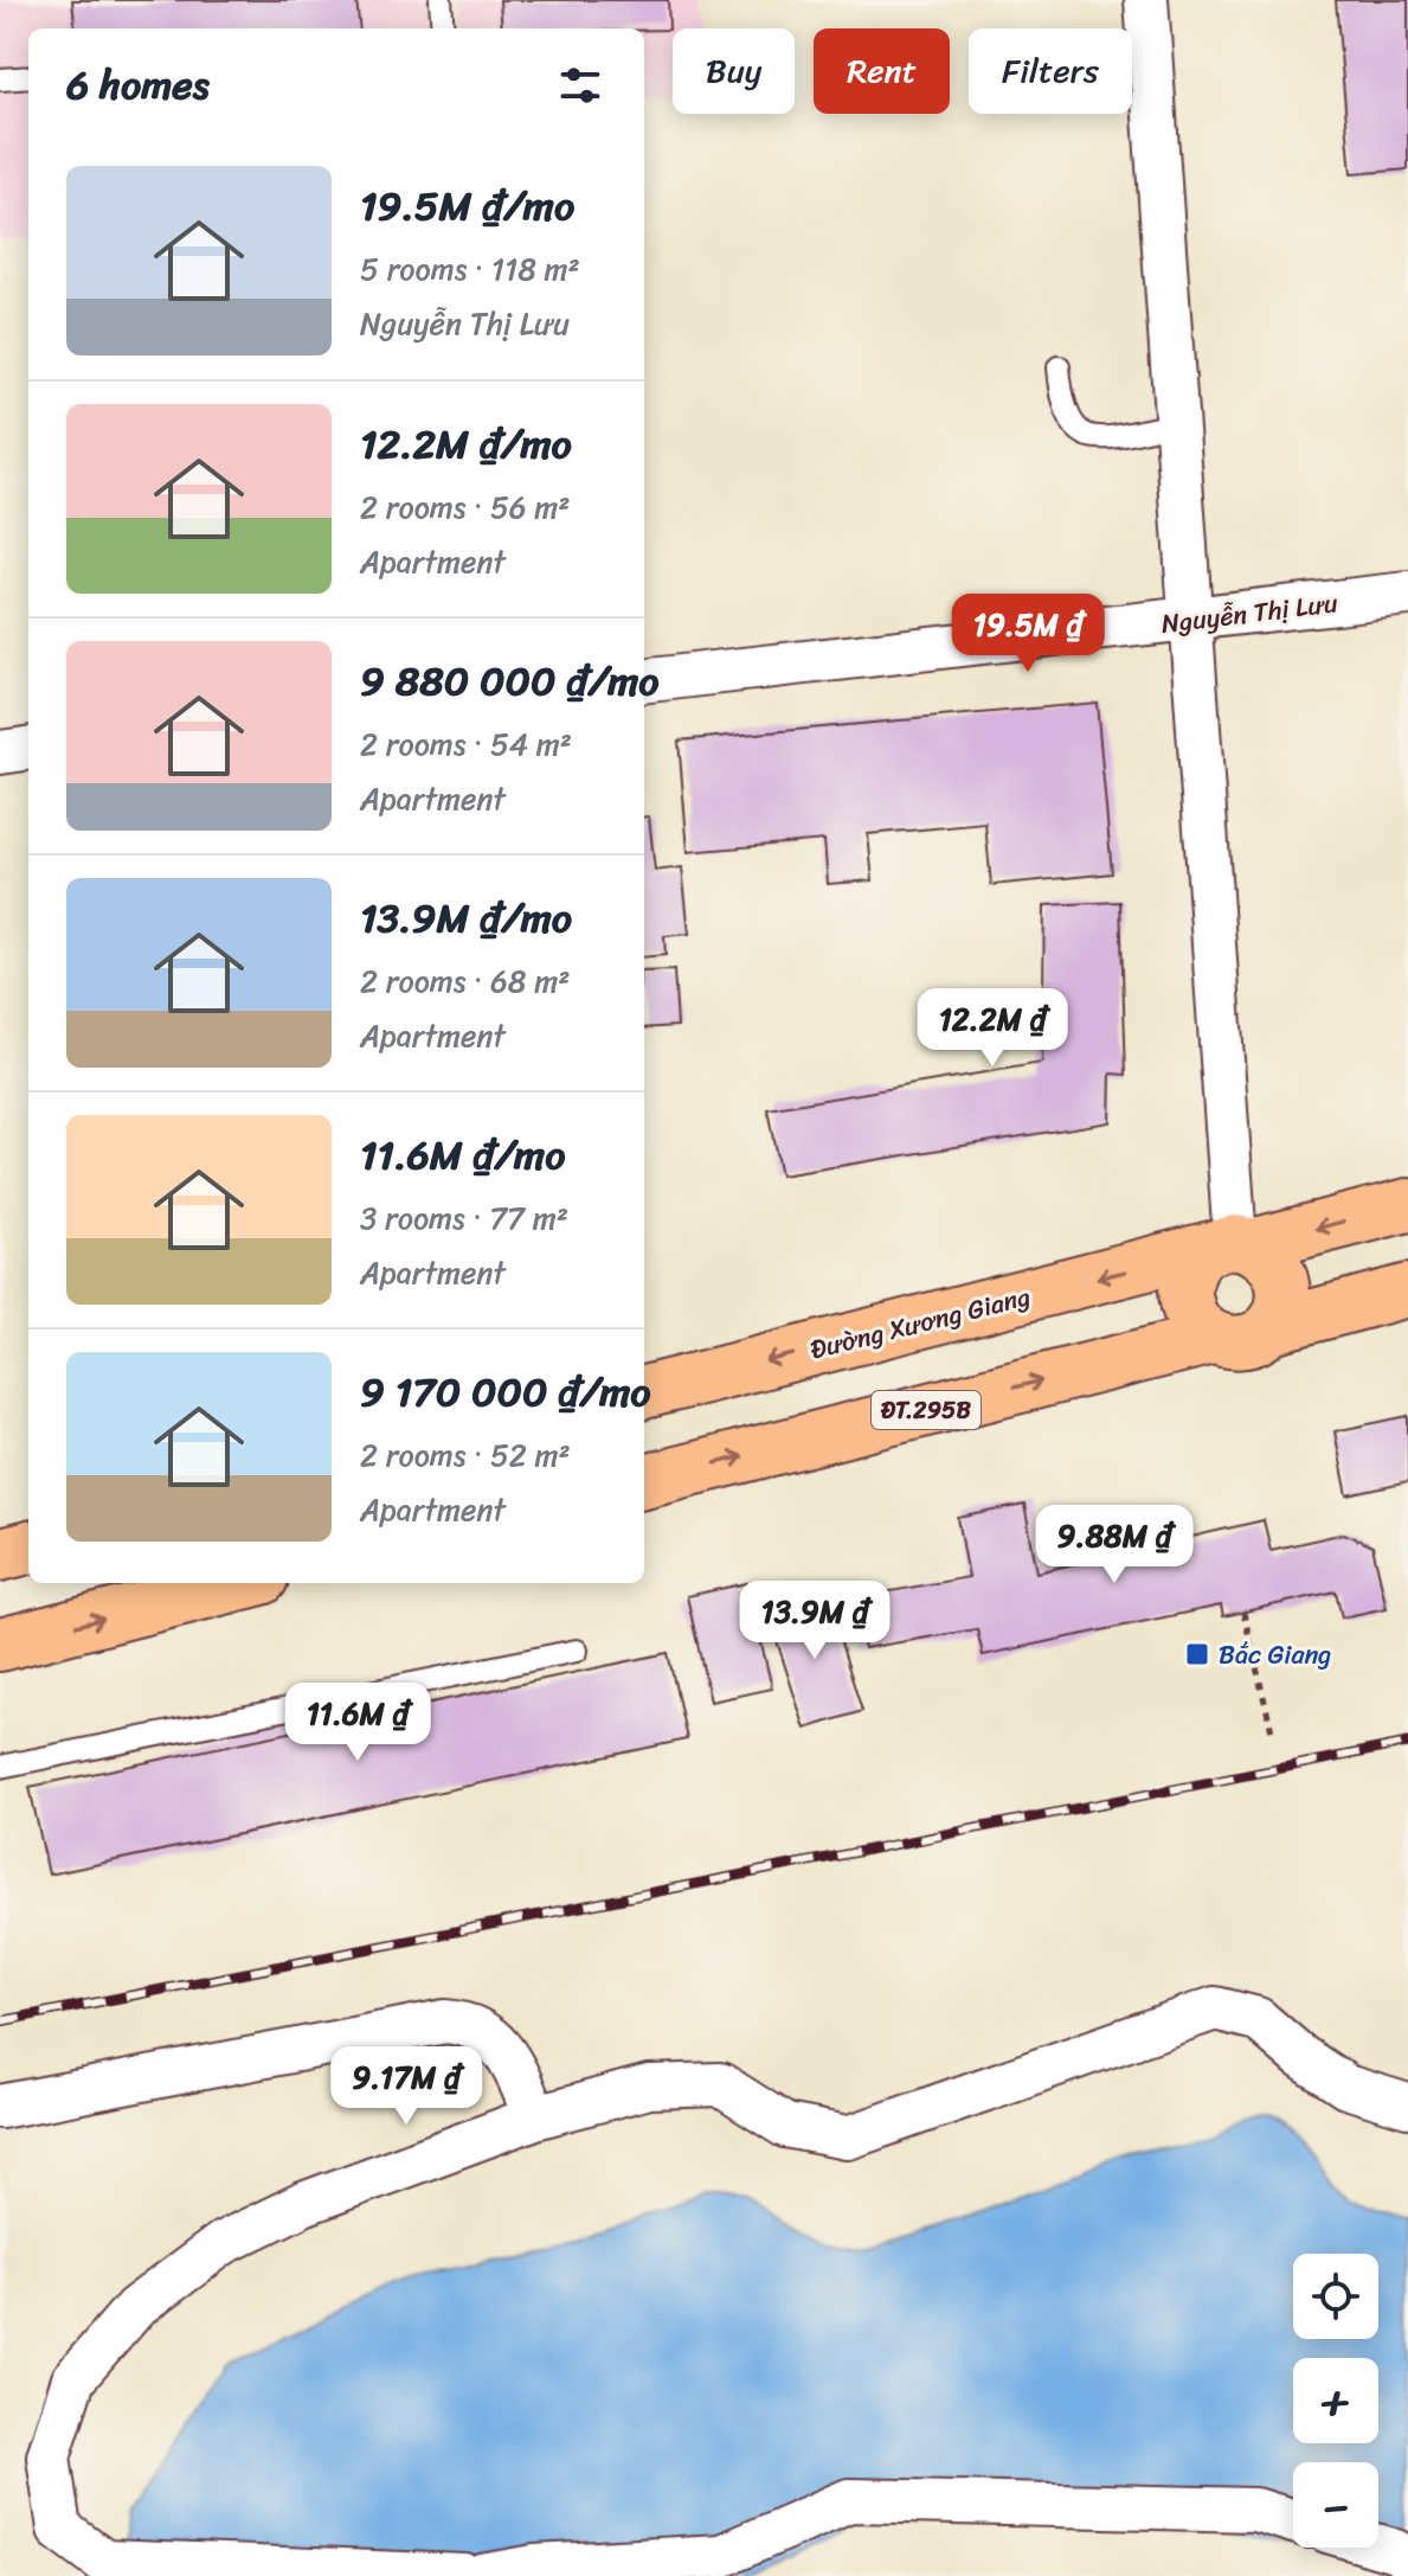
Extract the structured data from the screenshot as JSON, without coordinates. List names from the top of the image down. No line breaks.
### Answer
{"streets":{"main road":["Đường Xương Giang","ĐT.295B"],"street":["Nguyễn Thị Lưu"]},"crossings":[["Đường Xương Giang","ĐT.295B"]],"places":{"transit":["Bắc Giang"]},"page":{"chip":["Buy","Rent","Filters"],"heading":"6 homes","list":[{"name":"19.5M ₫/mo","note":"5 rooms · 118 m² · Nguyễn Thị Lưu"},{"name":"12.2M ₫/mo","note":"2 rooms · 56 m² · Apartment"},{"name":"9 880 000 ₫/mo","note":"2 rooms · 54 m² · Apartment"},{"name":"13.9M ₫/mo","note":"2 rooms · 68 m² · Apartment"},{"name":"11.6M ₫/mo","note":"3 rooms · 77 m² · Apartment"},{"name":"9 170 000 ₫/mo","note":"2 rooms · 52 m² · Apartment"}],"price":["19.5M ₫","12.2M ₫","9.88M ₫","13.9M ₫","11.6M ₫","9.17M ₫"],"map_buttons":["+","−"]}}
